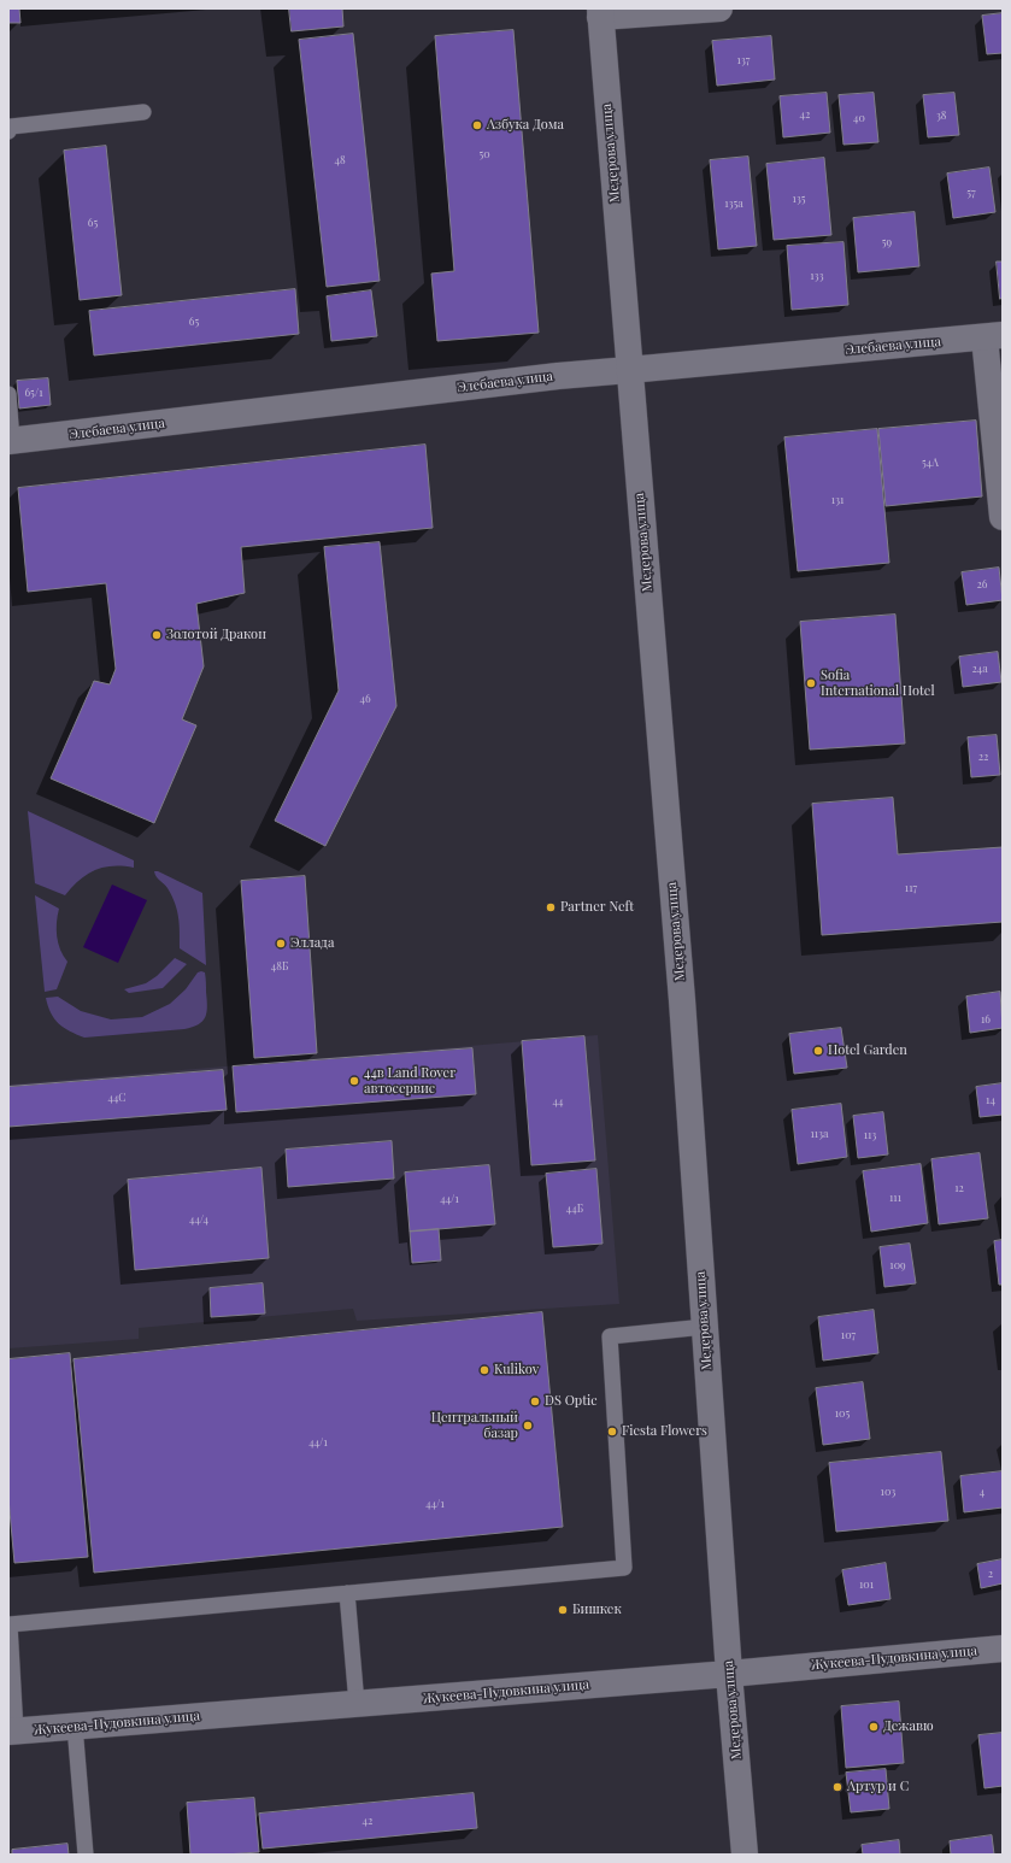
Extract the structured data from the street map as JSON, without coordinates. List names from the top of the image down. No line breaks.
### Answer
{"streets":{"main road":["Медерова улица","Элебаева улица","Жукеева-Пудовкина улица"]},"crossings":[["Медерова улица","Элебаева улица"],["Медерова улица","Жукеева-Пудовкина улица"]],"places":["Азбука Дома","Золотой Дракон","Sofia International Hotel","Partner Neft","Эллада","Hotel Garden","44в Land Rover автосервис","Kulikov","DS Optic","Центральный базар","Fiesta Flowers","Бишкек","Дежавю","Артур и С"],"house_numbers":["137","42","38","40","50","48","57","135","135а","65","59","133","65","65/1","54А","131","26","24а","46","22","117","48Б","16","44С","14","44","113а","113","12","111","44/1","44Б","44/4","109","107","105","44/1","103","4","44/1","2","101","42"]}
